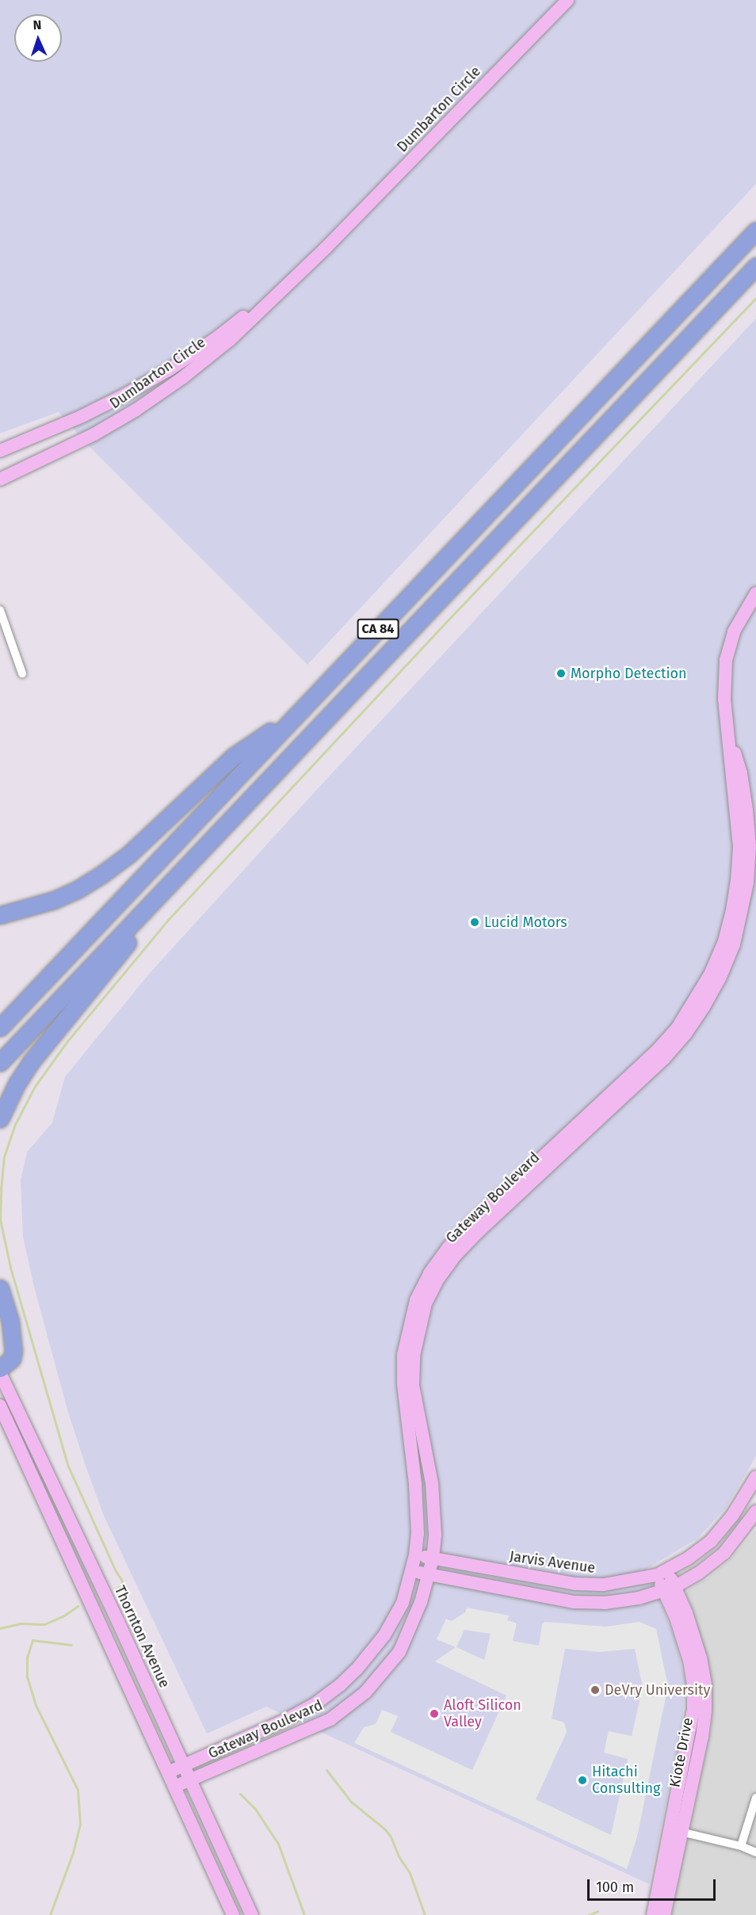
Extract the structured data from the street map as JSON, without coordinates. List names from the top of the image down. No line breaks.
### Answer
{"streets":{"highway":["CA 84"],"street":["Dumbarton Circle","Gateway Boulevard","Jarvis Avenue","Thornton Avenue","Kiote Drive"]},"crossings":[["Gateway Boulevard","Jarvis Avenue"],["Gateway Boulevard","Thornton Avenue"],["Jarvis Avenue","Kiote Drive"]],"places":["Morpho Detection","Lucid Motors","DeVry University","Aloft Silicon Valley","Hitachi Consulting"],"scale_bar":"100 m","north":"top"}
